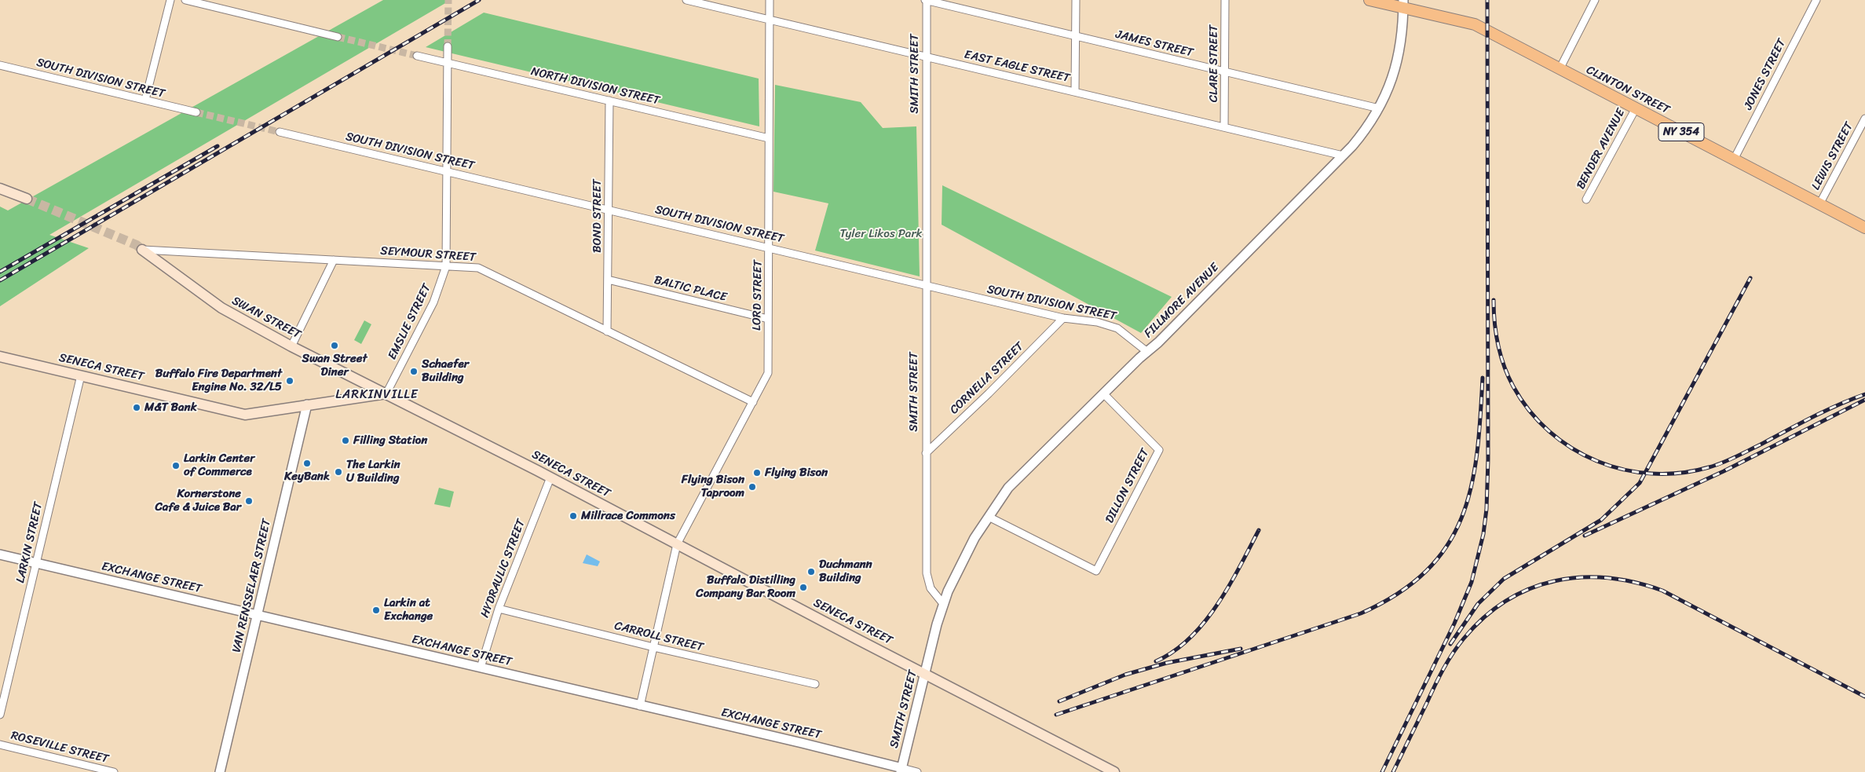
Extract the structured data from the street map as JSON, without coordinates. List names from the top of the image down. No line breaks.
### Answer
{"streets":{"main road":["CLINTON STREET","NY 354","SWAN STREET","SENECA STREET"],"street":["JAMES STREET","CLARE STREET","EAST EAGLE STREET","SMITH STREET","JONES STREET","SOUTH DIVISION STREET","NORTH DIVISION STREET","BENDER AVENUE","LEWIS STREET","BOND STREET","SEYMOUR STREET","BALTIC PLACE","LORD STREET","FILLMORE AVENUE","EMSLIE STREET","CORNELIA STREET","DILLON STREET","LARKIN STREET","HYDRAULIC STREET","EXCHANGE STREET","VAN RENSSELAER STREET","CARROLL STREET","ROSEVILLE STREET"]},"crossings":[["JAMES STREET","CLARE STREET"],["JAMES STREET","SMITH STREET"],["JAMES STREET","FILLMORE AVENUE"],["CLARE STREET","EAST EAGLE STREET"],["EAST EAGLE STREET","SMITH STREET"],["EAST EAGLE STREET","LORD STREET"],["EAST EAGLE STREET","FILLMORE AVENUE"],["SMITH STREET","SOUTH DIVISION STREET"],["SMITH STREET","FILLMORE AVENUE"],["SMITH STREET","SENECA STREET"],["SMITH STREET","CORNELIA STREET"],["SMITH STREET","EXCHANGE STREET"],["JONES STREET","CLINTON STREET"],["SOUTH DIVISION STREET","BOND STREET"],["SOUTH DIVISION STREET","LORD STREET"],["SOUTH DIVISION STREET","FILLMORE AVENUE"],["SOUTH DIVISION STREET","EMSLIE STREET"],["SOUTH DIVISION STREET","CORNELIA STREET"],["NORTH DIVISION STREET","BOND STREET"],["NORTH DIVISION STREET","LORD STREET"],["NORTH DIVISION STREET","EMSLIE STREET"],["CLINTON STREET","BENDER AVENUE"],["CLINTON STREET","LEWIS STREET"],["CLINTON STREET","FILLMORE AVENUE"],["BOND STREET","SEYMOUR STREET"],["BOND STREET","BALTIC PLACE"],["SEYMOUR STREET","LORD STREET"],["SEYMOUR STREET","SWAN STREET"],["SEYMOUR STREET","EMSLIE STREET"],["BALTIC PLACE","LORD STREET"],["LORD STREET","SENECA STREET"],["LORD STREET","EXCHANGE STREET"],["LORD STREET","CARROLL STREET"],["FILLMORE AVENUE","DILLON STREET"],["SWAN STREET","EMSLIE STREET"],["SWAN STREET","SENECA STREET"],["EMSLIE STREET","SENECA STREET"],["SENECA STREET","LARKIN STREET"],["SENECA STREET","HYDRAULIC STREET"],["SENECA STREET","VAN RENSSELAER STREET"],["LARKIN STREET","EXCHANGE STREET"],["HYDRAULIC STREET","EXCHANGE STREET"],["HYDRAULIC STREET","CARROLL STREET"],["EXCHANGE STREET","VAN RENSSELAER STREET"]],"districts":["LARKINVILLE"],"parks":["Tyler Likos Park"],"places":["Swan Street Diner","Schaefer Building","Buffalo Fire Department Engine No. 32/L5","M&T Bank","Filling Station","KeyBank","Larkin Center of Commerce","The Larkin U Building","Flying Bison","Flying Bison Taproom","Kornerstone Cafe & Juice Bar","Millrace Commons","Duchmann Building","Buffalo Distilling Company Bar Room","Larkin at Exchange"]}
